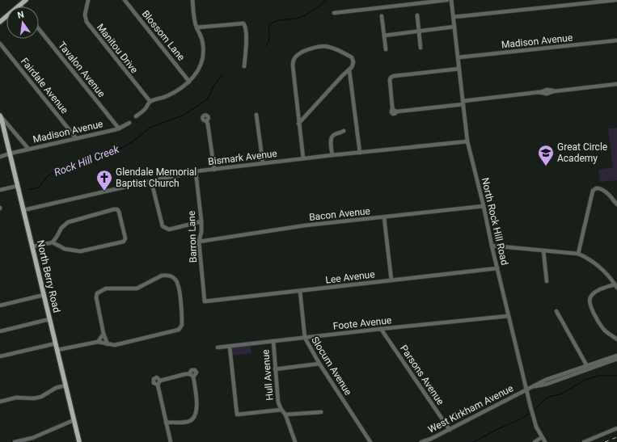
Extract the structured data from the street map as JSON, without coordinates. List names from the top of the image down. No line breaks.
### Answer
{"streets":{"main road":["North Berry Road"],"street":["Blossom Lane","Madison Avenue","Manitou Drive","Tavalon Avenue","Fairdale Avenue","Bismark Avenue","Bacon Avenue","North Rock Hill Road","Barron Lane","Lee Avenue","Foote Avenue","Slocum Avenue","Hull Avenue","Parsons Avenue","West Kirkham Avenue"]},"crossings":[["Madison Avenue","Tavalon Avenue"],["Madison Avenue","Fairdale Avenue"],["Madison Avenue","North Rock Hill Road"],["Madison Avenue","North Berry Road"],["Bismark Avenue","North Rock Hill Road"],["Bismark Avenue","Barron Lane"],["Bismark Avenue","North Berry Road"],["Bacon Avenue","North Rock Hill Road"],["Bacon Avenue","Barron Lane"],["North Rock Hill Road","Lee Avenue"],["North Rock Hill Road","Foote Avenue"],["North Rock Hill Road","West Kirkham Avenue"],["Barron Lane","Lee Avenue"],["Lee Avenue","Slocum Avenue"],["Foote Avenue","Slocum Avenue"],["Foote Avenue","Hull Avenue"],["Foote Avenue","Parsons Avenue"],["Parsons Avenue","West Kirkham Avenue"]],"water":["Rock Hill Creek"],"places":{"school or university":["Great Circle Academy"],"church":["Glendale Memorial Baptist Church"]},"north":"top"}
